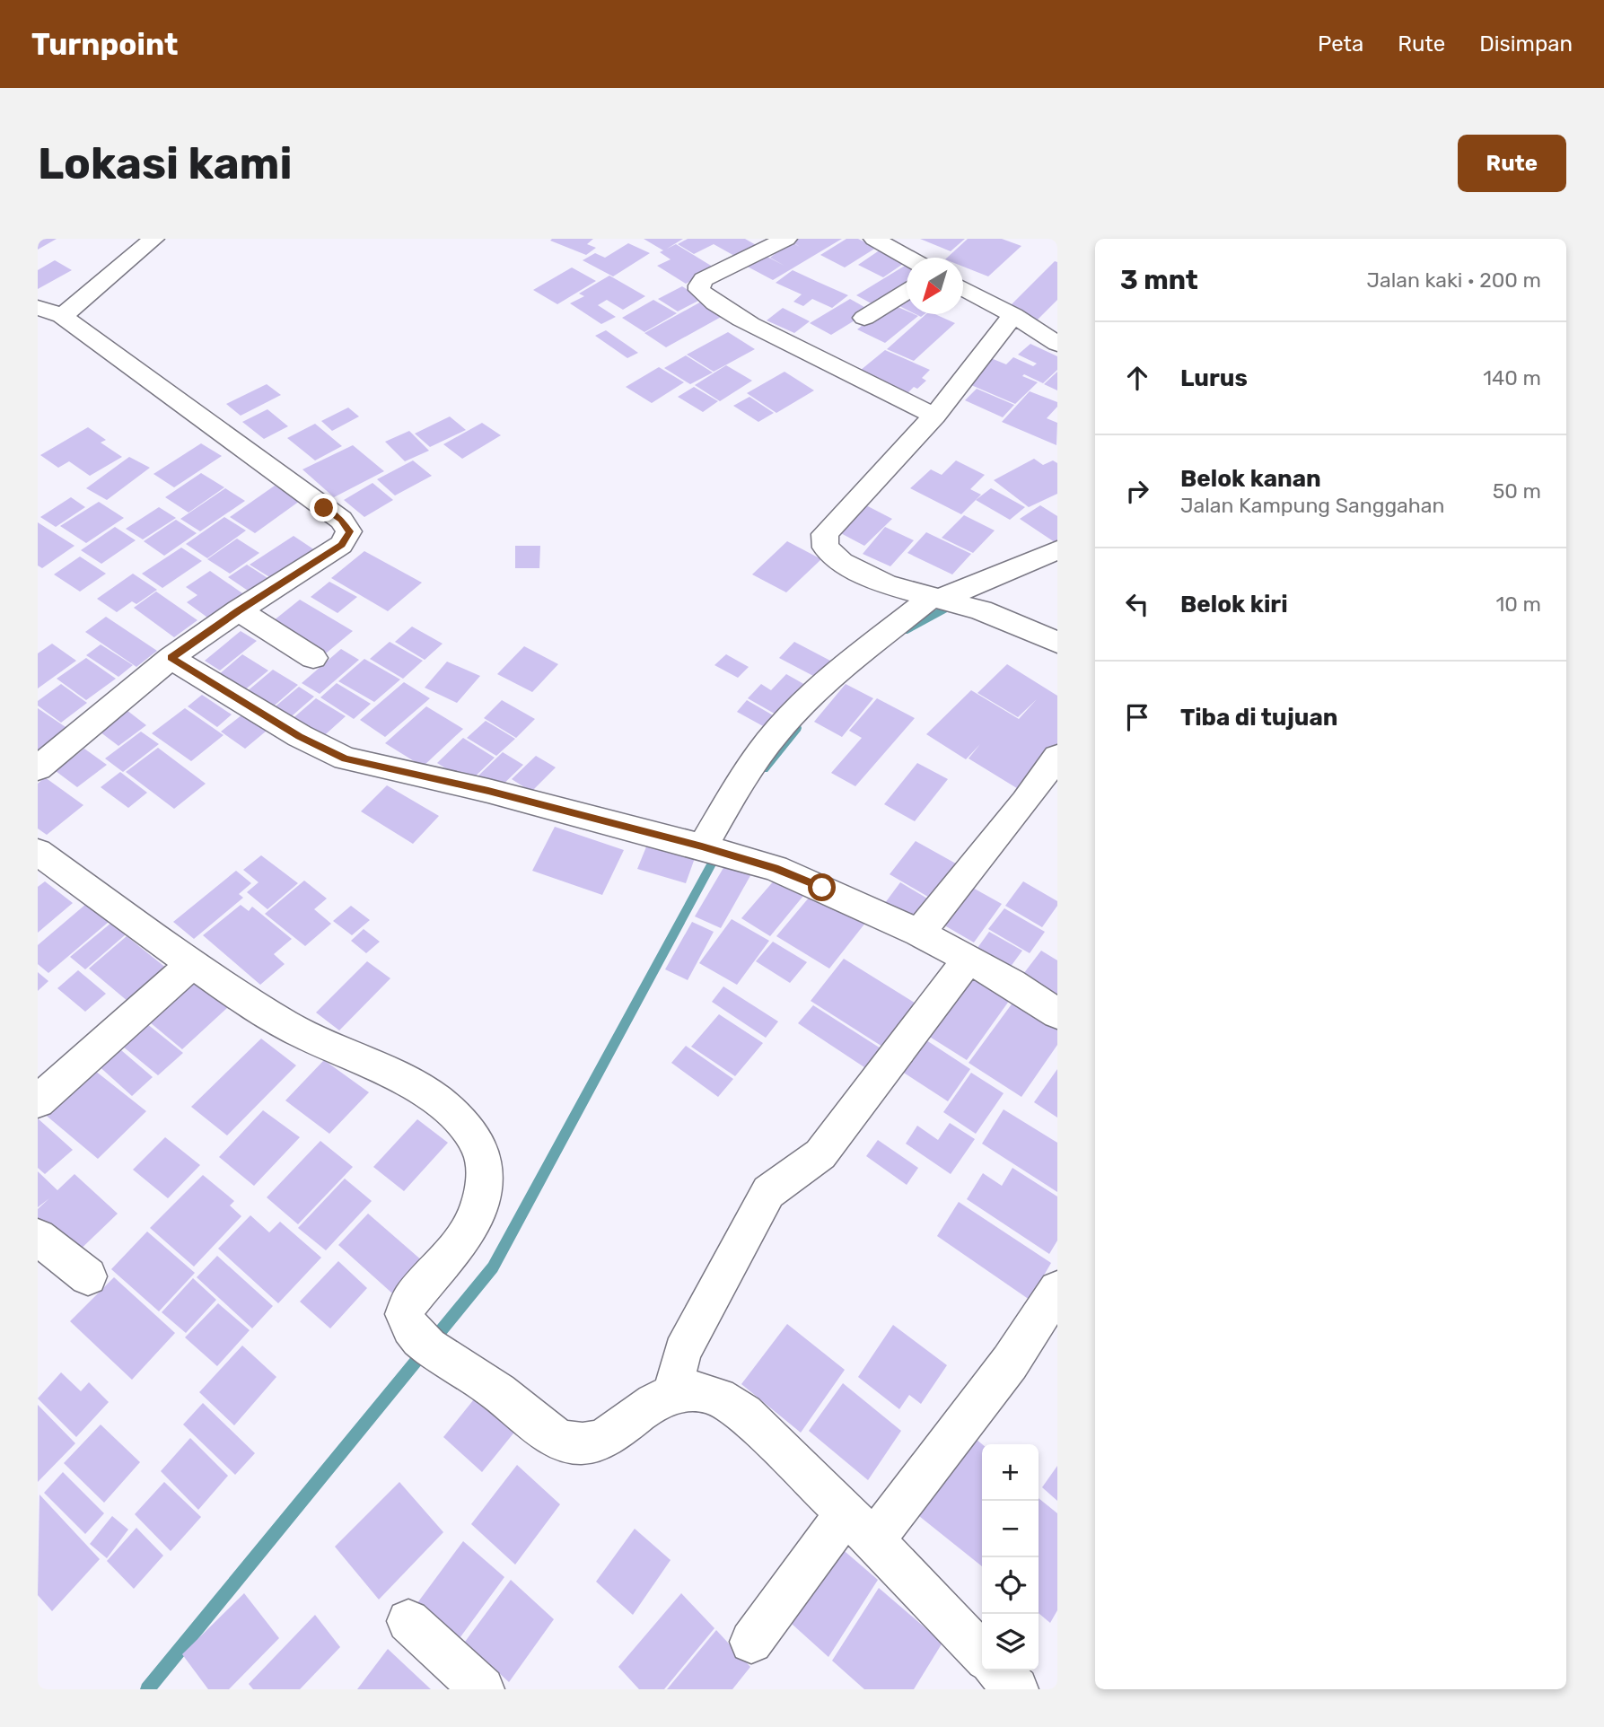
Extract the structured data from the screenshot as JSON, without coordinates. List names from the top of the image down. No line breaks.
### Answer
{"north":"bottom left","page":{"header":"Turnpoint","nav":["Peta","Rute","Disimpan"],"buttons":"Rute","title":"Lokasi kami","heading":["3 mnt","Jalan kaki · 200 m"],"list":[["Lurus","140 m"],["Belok kanan","Jalan Kampung Sanggahan","50 m"],["Belok kiri","10 m"],"Tiba di tujuan"],"map_buttons":["+","−"]}}
